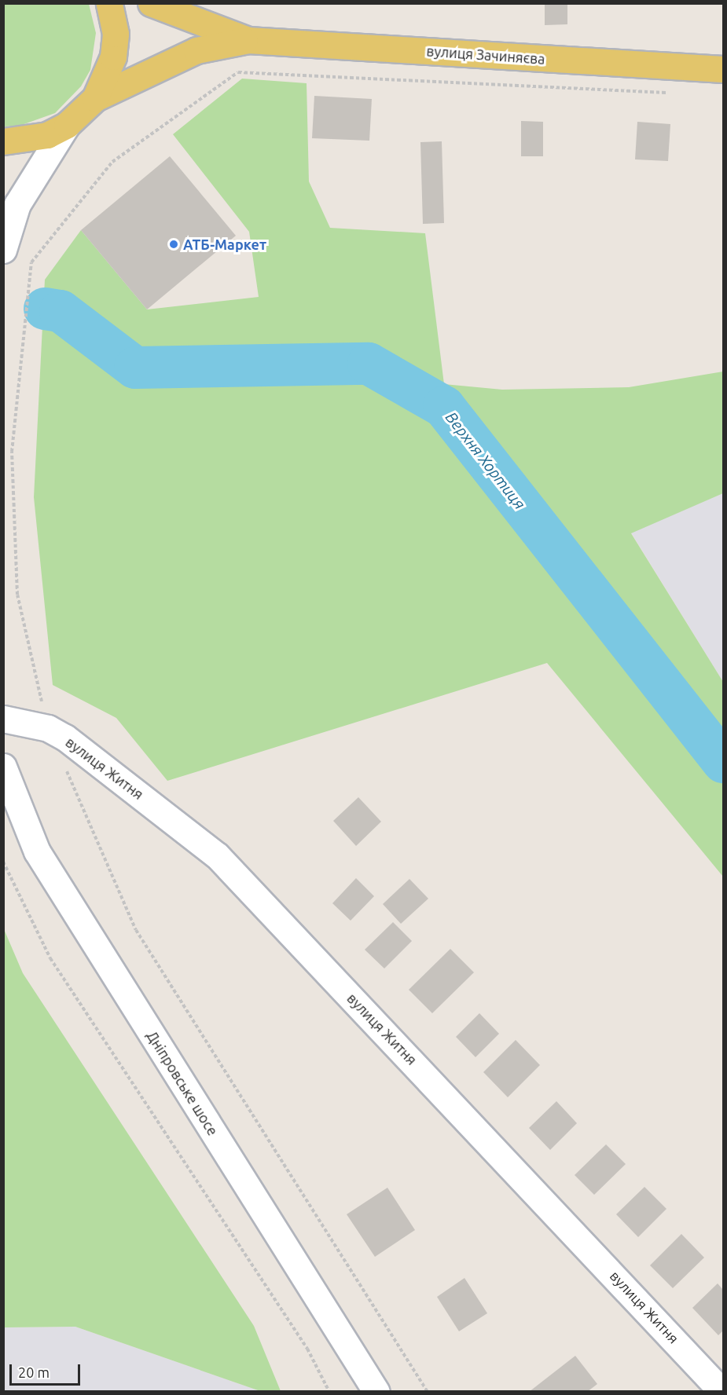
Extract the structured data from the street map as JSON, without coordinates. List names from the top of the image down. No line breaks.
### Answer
{"streets":{"main road":["вулиця Зачиняєва"],"street":["вулиця Житня","Дніпровське шосе"]},"water":["Верхня Хортиця"],"places":["АТБ-Маркет"],"scale_bar":"20 m"}
